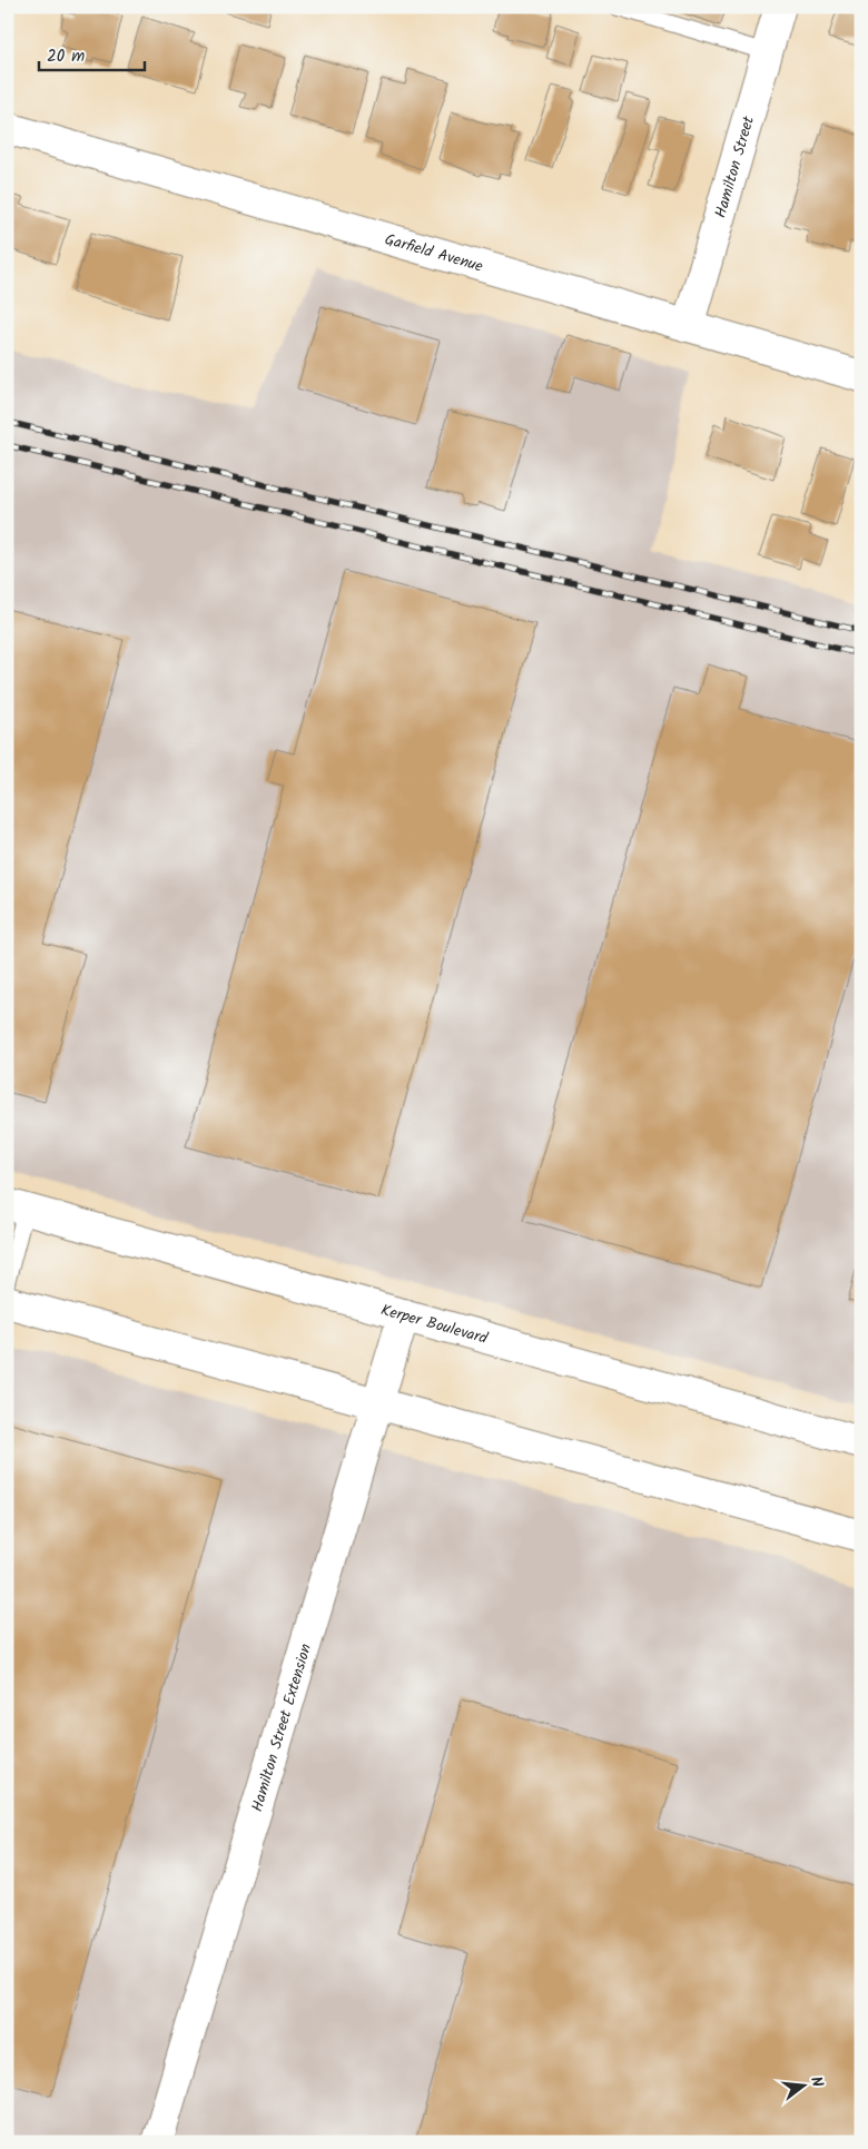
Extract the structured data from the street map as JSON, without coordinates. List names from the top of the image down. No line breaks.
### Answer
{"streets":{"street":["Hamilton Street","Garfield Avenue","Kerper Boulevard","Hamilton Street Extension"]},"crossings":[["Hamilton Street","Garfield Avenue"],["Kerper Boulevard","Hamilton Street Extension"]],"scale_bar":"20 m","north":"right"}
